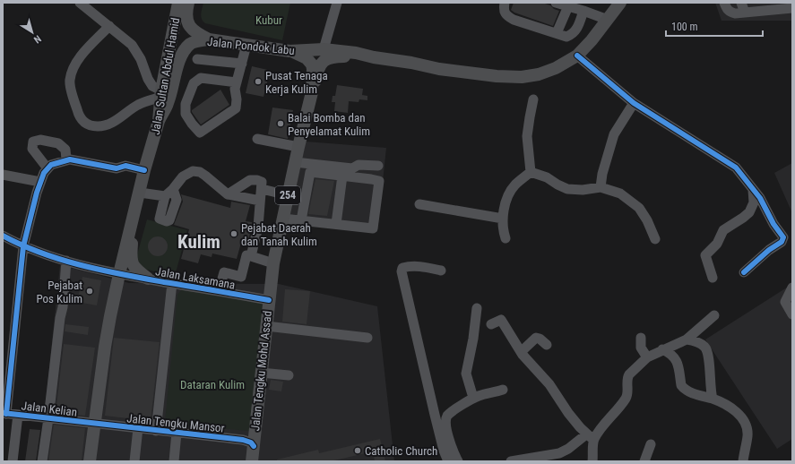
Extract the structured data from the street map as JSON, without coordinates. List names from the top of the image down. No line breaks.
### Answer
{"streets":{"main road":["Jalan Pondok Labu","Jalan Sultan Abdul Hamid","254","Jalan Tengku Mohd Assad"],"street":["Jalan Laksamana","Jalan Kelian","Jalan Tengku Mansor"]},"crossings":[["Jalan Pondok Labu","Jalan Sultan Abdul Hamid"],["Jalan Pondok Labu","Jalan Tengku Mohd Assad"],["Jalan Sultan Abdul Hamid","Jalan Laksamana"],["Jalan Sultan Abdul Hamid","Jalan Kelian"],["Jalan Sultan Abdul Hamid","Jalan Tengku Mansor"],["Jalan Laksamana","Jalan Tengku Mohd Assad"],["Jalan Tengku Mohd Assad","Jalan Tengku Mansor"],["Jalan Kelian","Jalan Tengku Mansor"]],"districts":["Kulim"],"parks":["Kubur","Dataran Kulim"],"places":["Pusat Tenaga Kerja Kulim","Balai Bomba dan Penyelamat Kulim","Pejabat Daerah dan Tanah Kulim","Pejabat Pos Kulim","Catholic Church"],"scale_bar":"100 m","north":"bottom right"}
